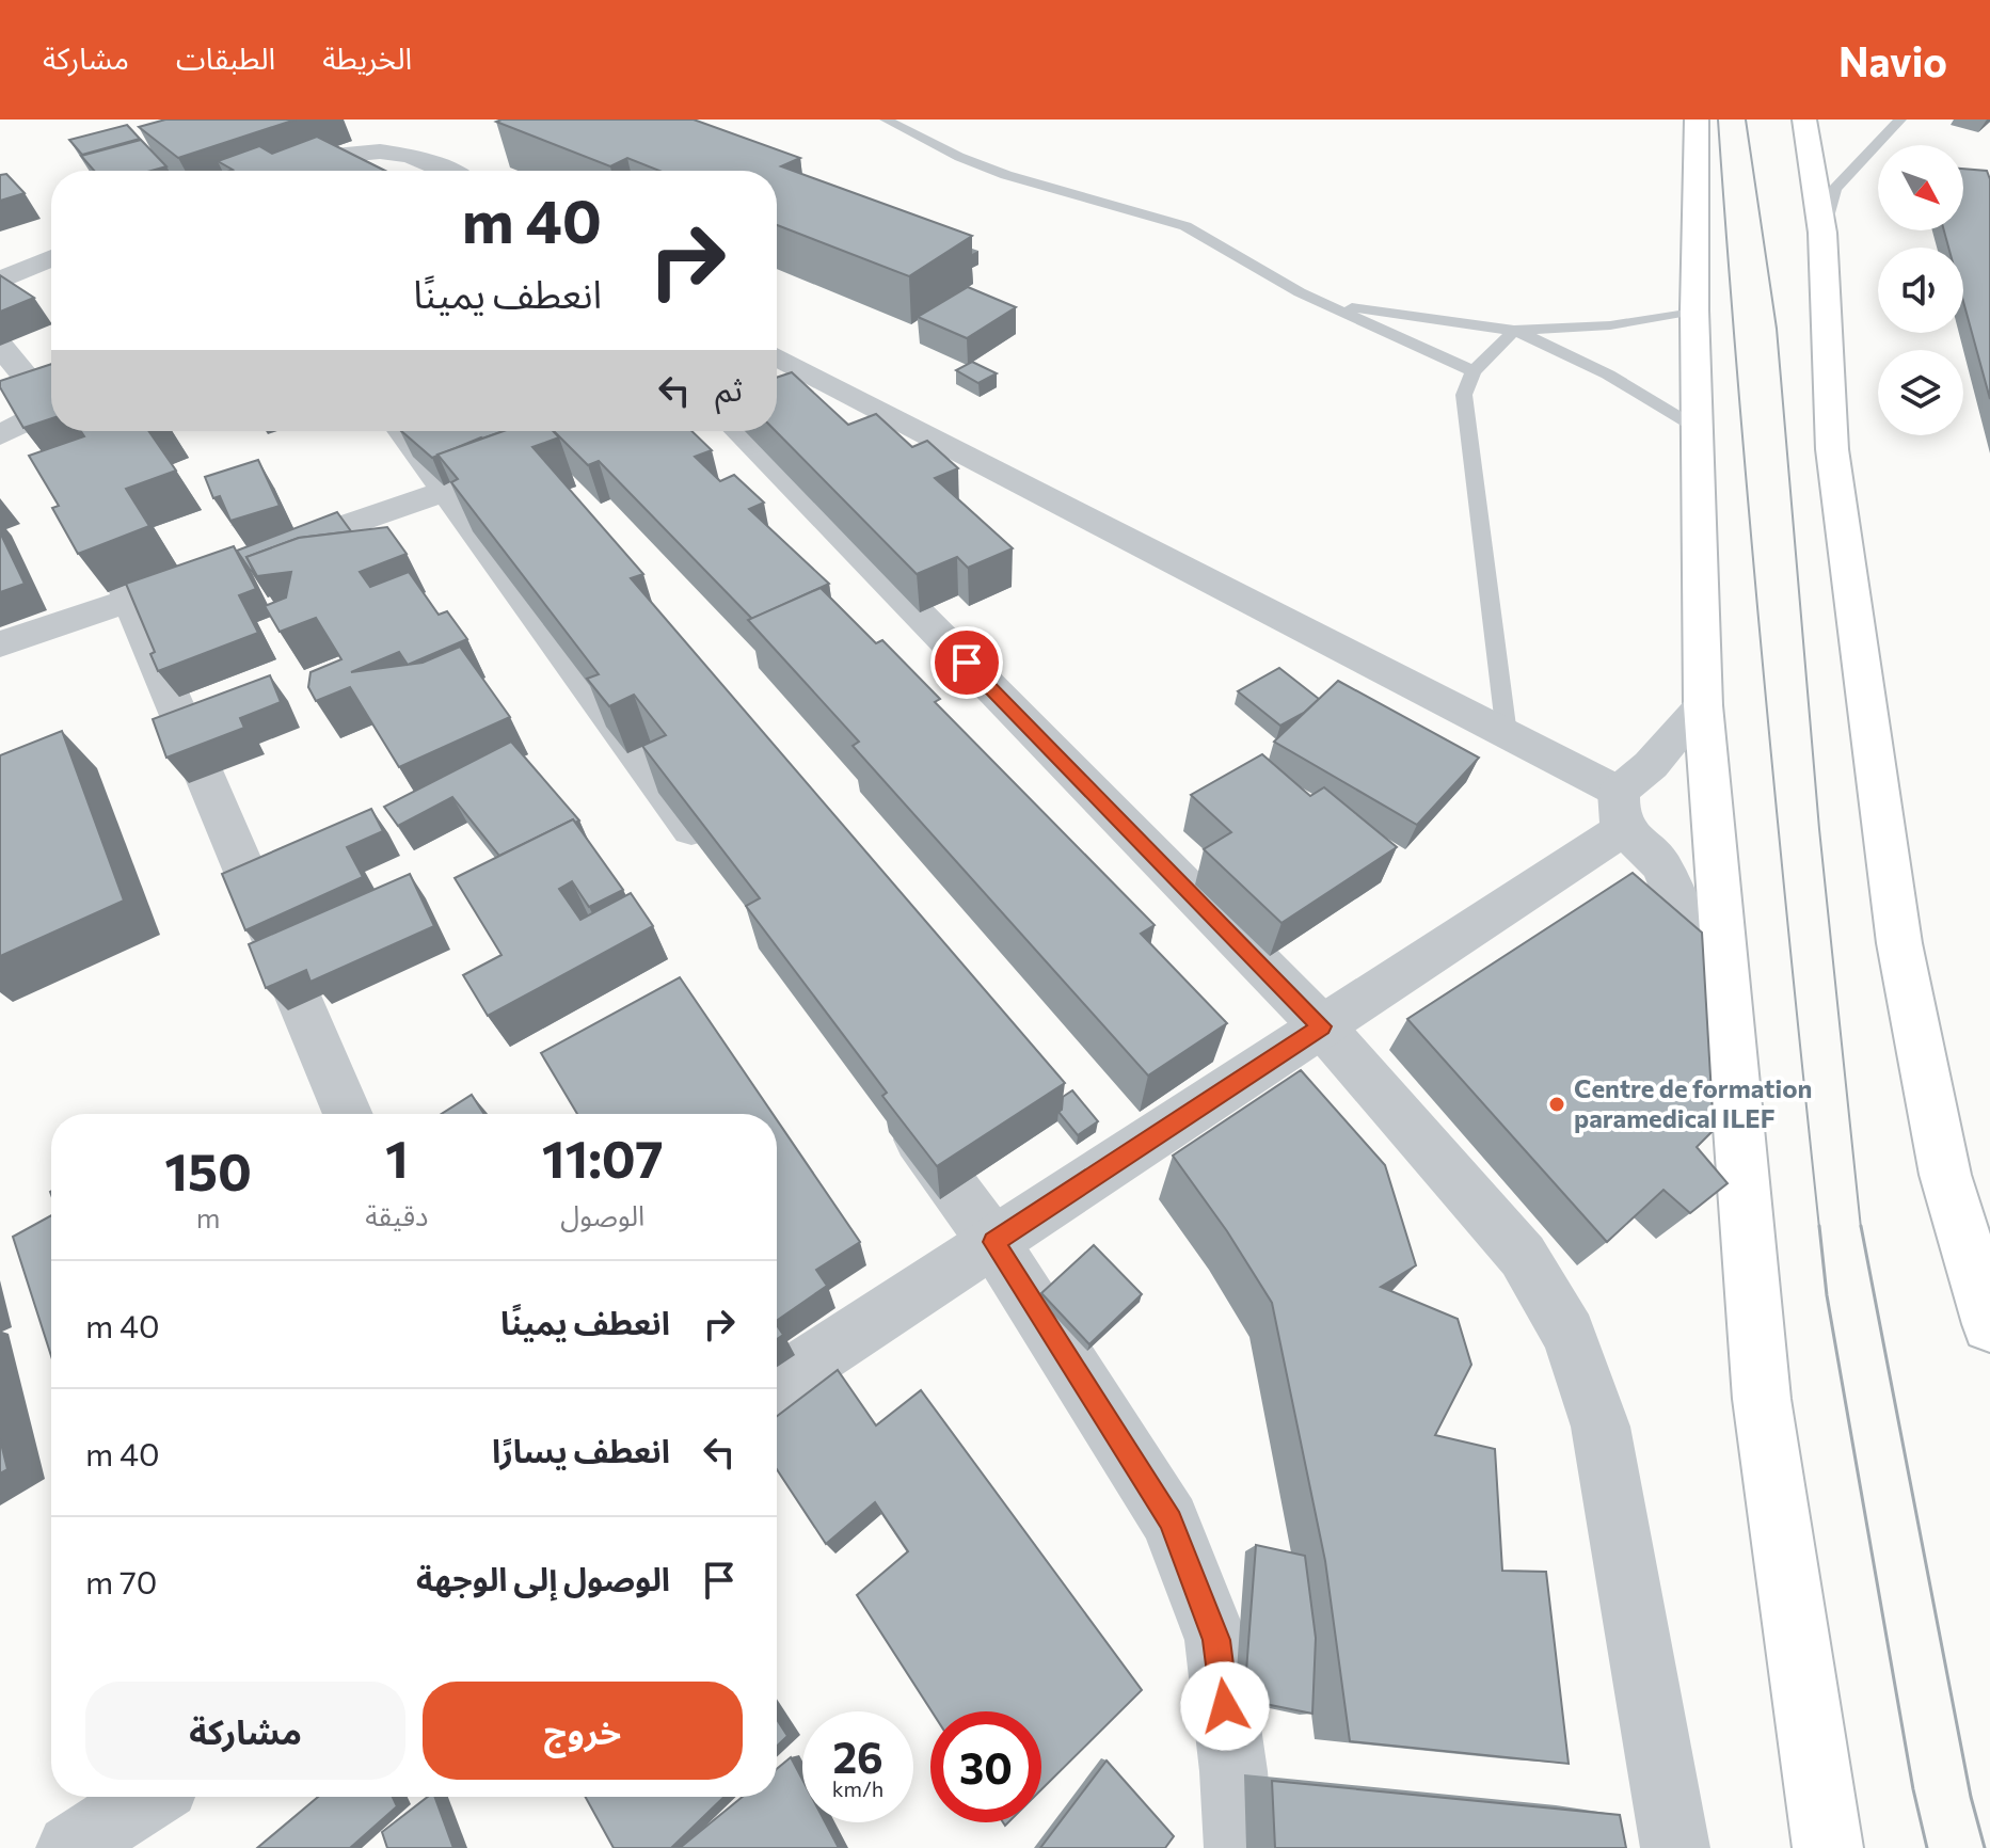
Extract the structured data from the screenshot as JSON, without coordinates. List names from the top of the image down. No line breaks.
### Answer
{"places":["Centre de formation paramedical ILEF"],"north":"bottom right","page":{"header":"Navio","nav":["الخريطة","الطبقات","مشاركة"],"turn":["40 m","انعطف يمينًا"],"then":"ثم","eta":["11:07","الوصول","1","دقيقة","150","m"],"list":[{"name":"انعطف يمينًا","value":"40 m"},{"name":"انعطف يسارًا","value":"40 m"},{"name":"الوصول إلى الوجهة","value":"70 m"}],"buttons":["خروج","مشاركة"],"speed":"26 km/h","limit":"30"}}
